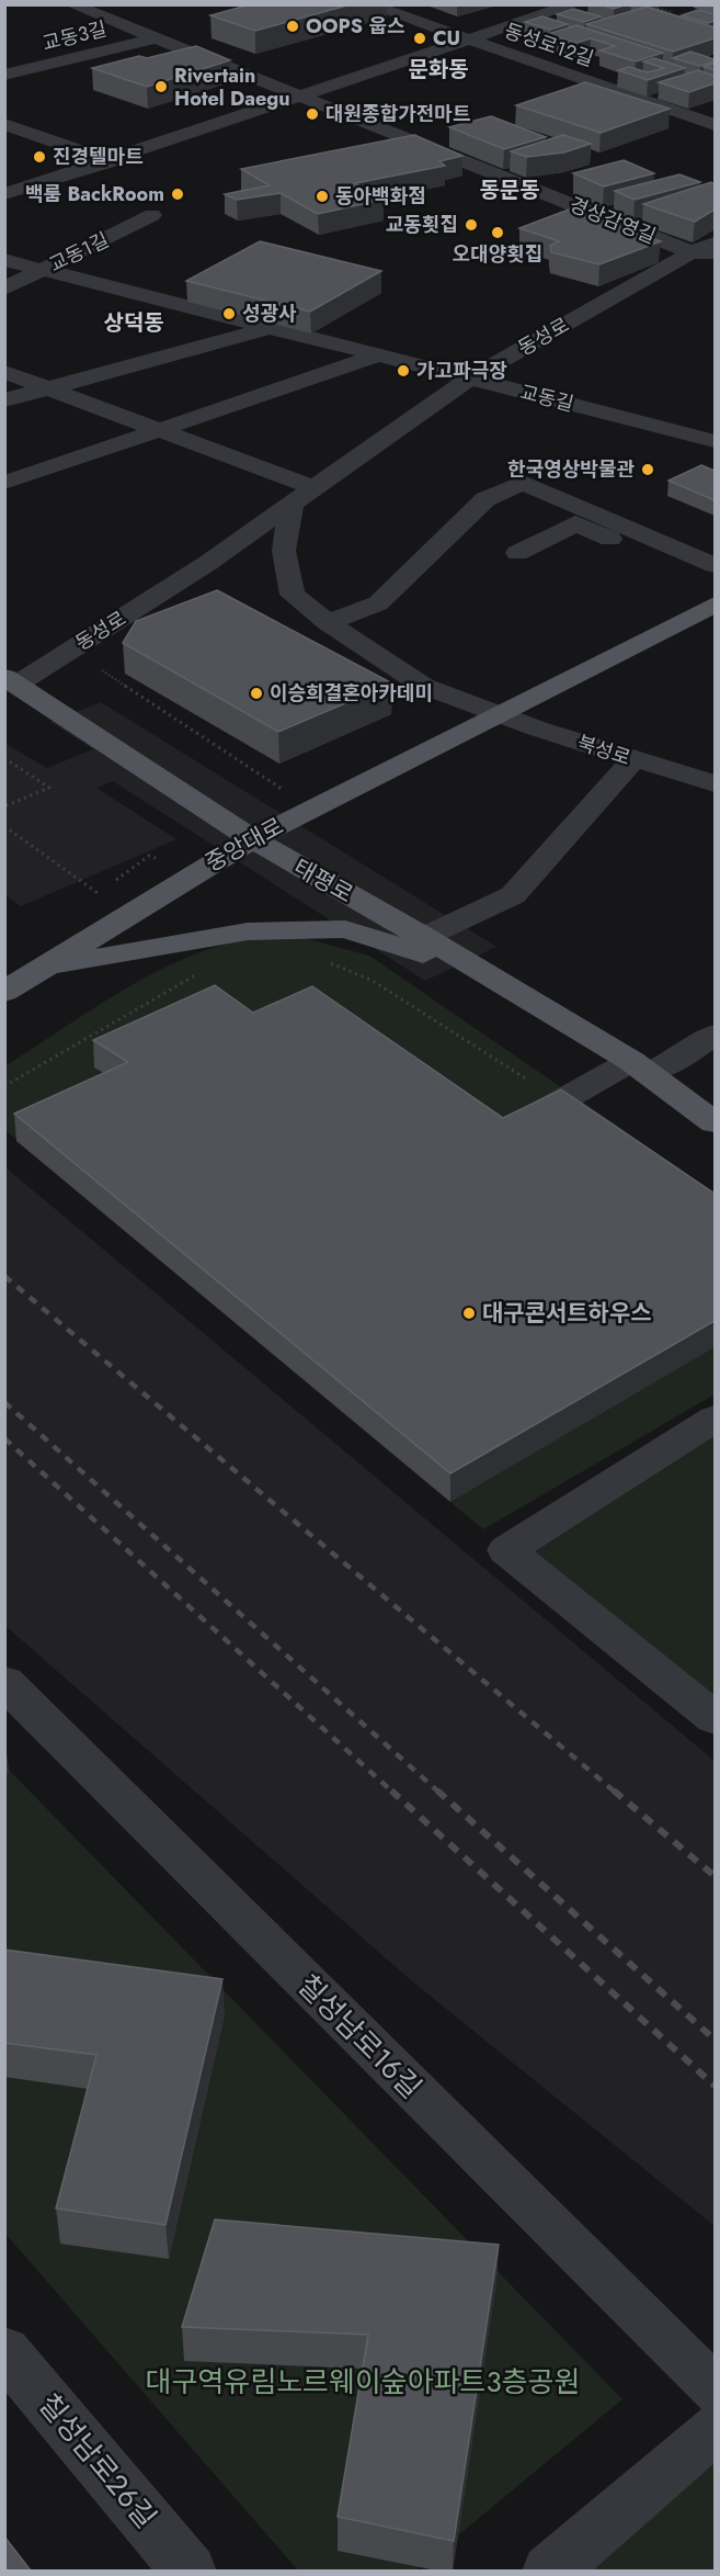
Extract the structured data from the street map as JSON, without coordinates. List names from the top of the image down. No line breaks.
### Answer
{"streets":{"main road":["중앙대로","태평로"],"street":["교동3길","동성로12길","경상감영길","교동1길","동성로","교동길","북성로","칠성남로16길","칠성남로26길"]},"crossings":[["교동3길","경상감영길"],["경상감영길","동성로"],["교동1길","교동길"],["동성로","교동길"],["동성로","태평로"],["북성로","중앙대로"],["중앙대로","태평로"]],"districts":["문화동","동문동","상덕동"],"parks":["대구역유림노르웨이숲아파트3층공원"],"places":["OOPS 웁스","CU","Rivertain Hotel Daegu","대원종합가전마트","진경텔마트","백룸 BackRoom","동아백화점","교동횟집","오대양횟집","성광사","가고파극장","한국영상박물관","이승희결혼아카데미","대구콘서트하우스"]}
